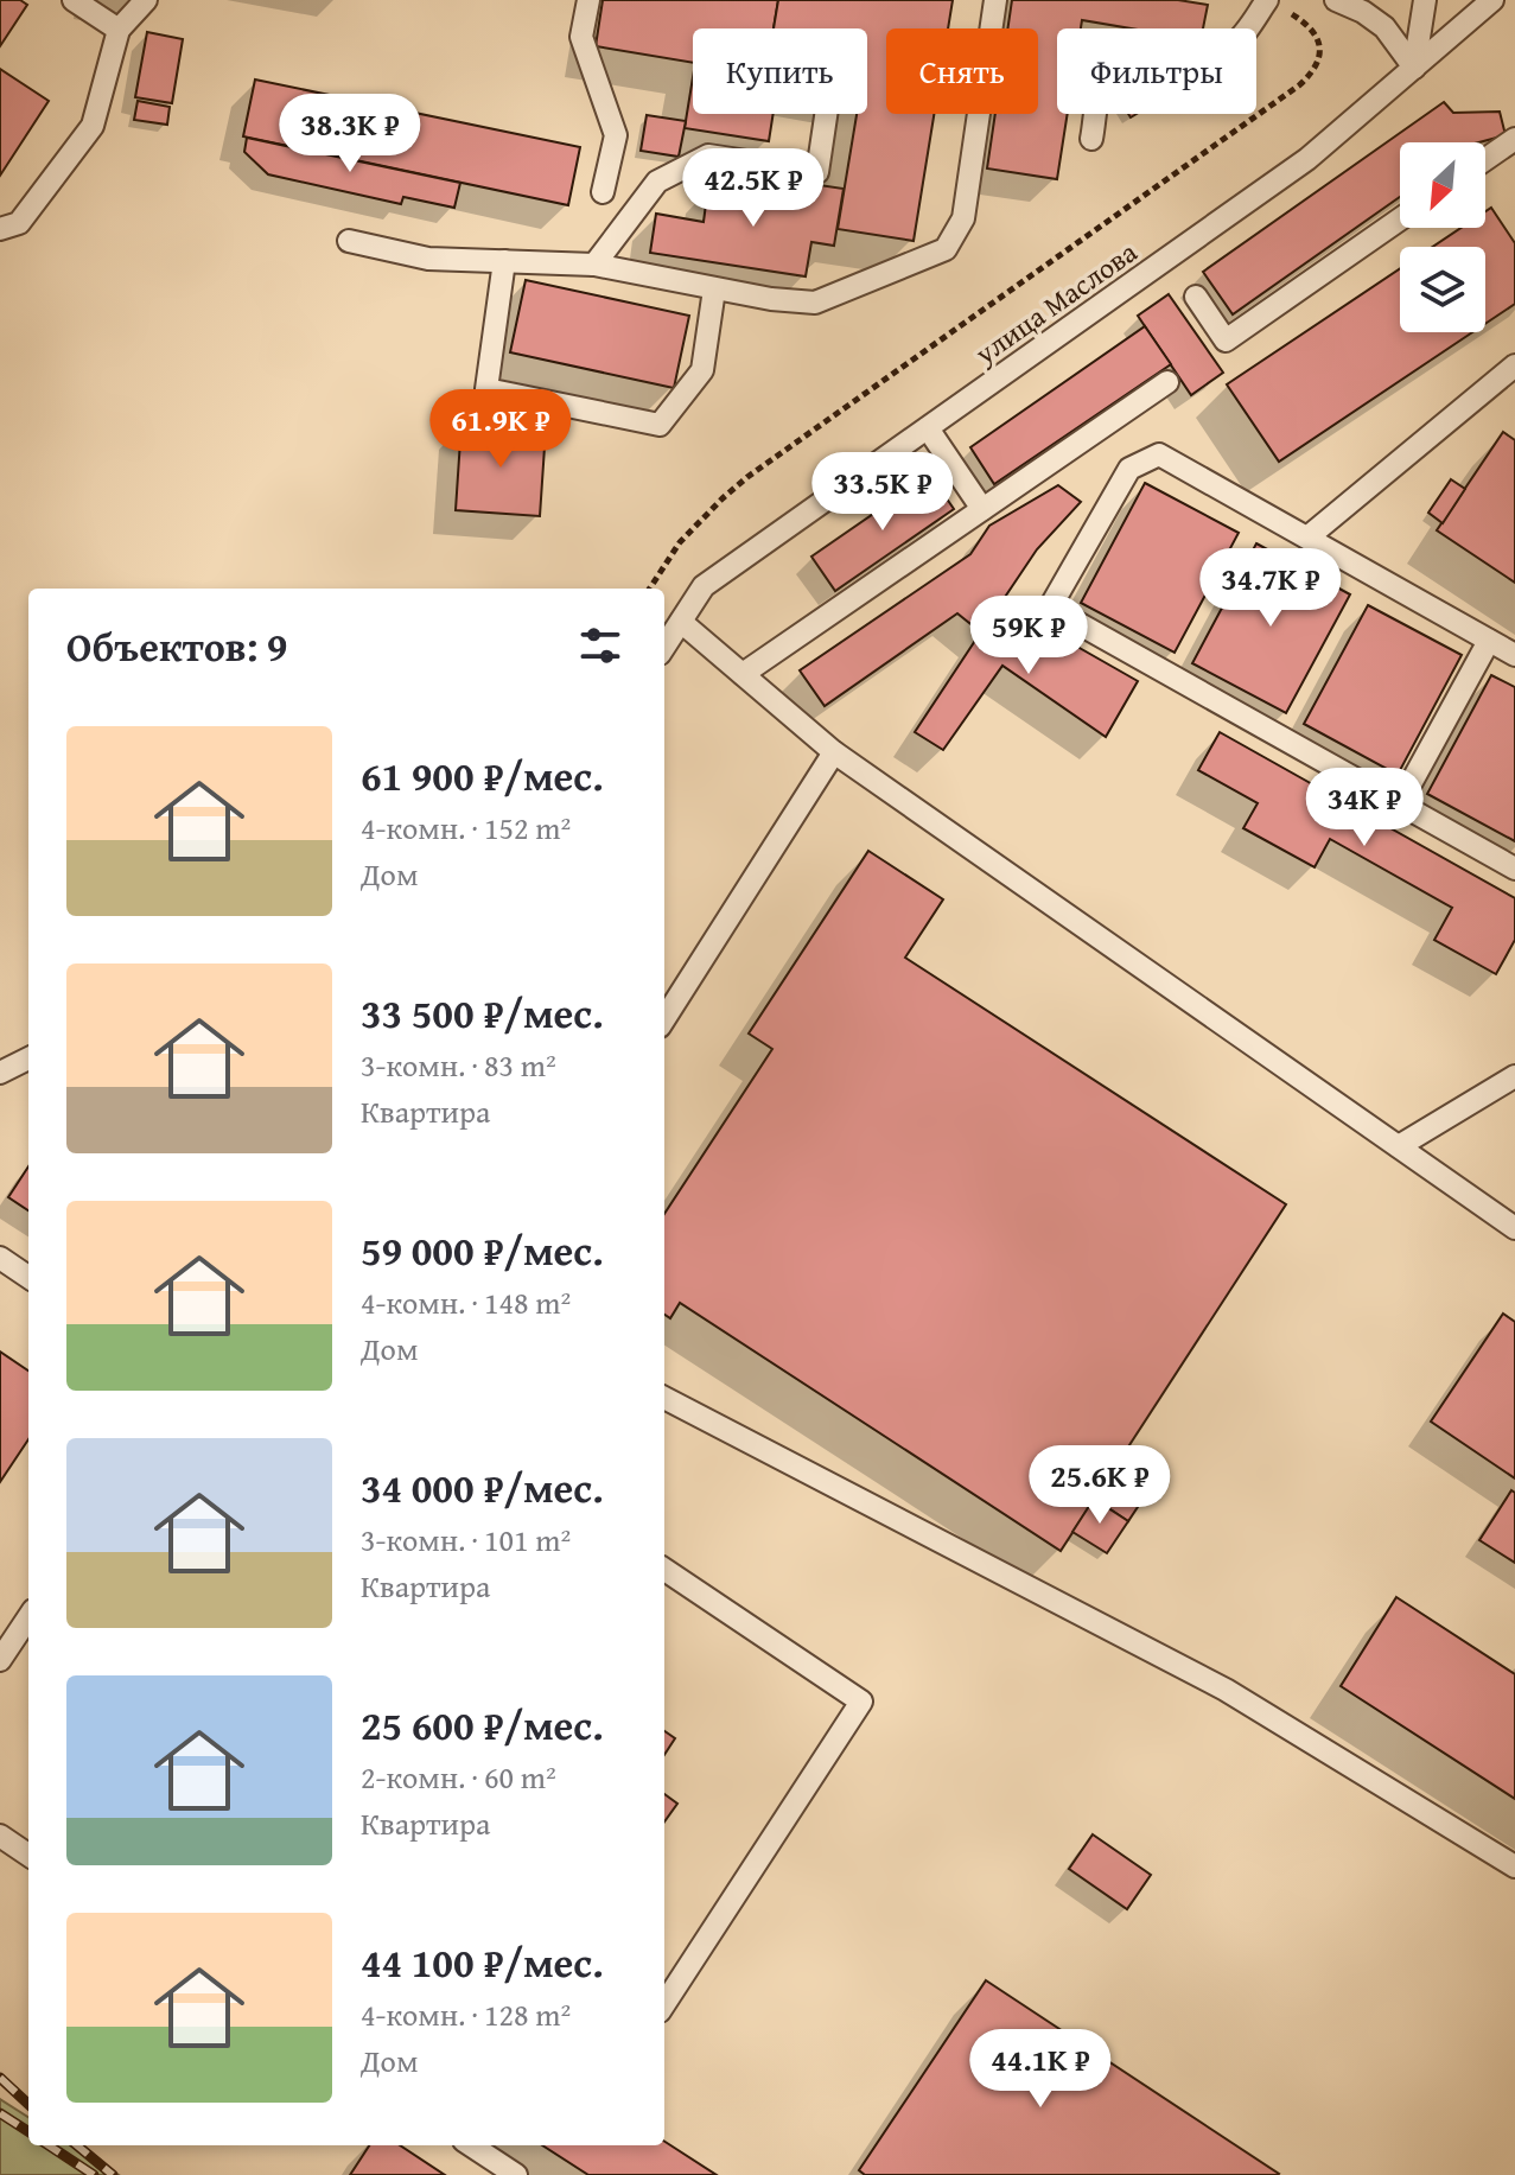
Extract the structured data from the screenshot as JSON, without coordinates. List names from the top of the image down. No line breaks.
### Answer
{"streets":{"lane":["улица Маслова"]},"north":"bottom left","page":{"chip":["Купить","Снять","Фильтры"],"price":["38.3K ₽","42.5K ₽","61.9K ₽","33.5K ₽","34.7K ₽","59K ₽","34K ₽","25.6K ₽","44.1K ₽"],"heading":"Объектов: 9","list":[{"name":"61 900 ₽/мес.","note":"4-комн. · 152 m² · Дом"},{"name":"33 500 ₽/мес.","note":"3-комн. · 83 m² · Квартира"},{"name":"59 000 ₽/мес.","note":"4-комн. · 148 m² · Дом"},{"name":"34 000 ₽/мес.","note":"3-комн. · 101 m² · Квартира"},{"name":"25 600 ₽/мес.","note":"2-комн. · 60 m² · Квартира"},{"name":"44 100 ₽/мес.","note":"4-комн. · 128 m² · Дом"}]}}
